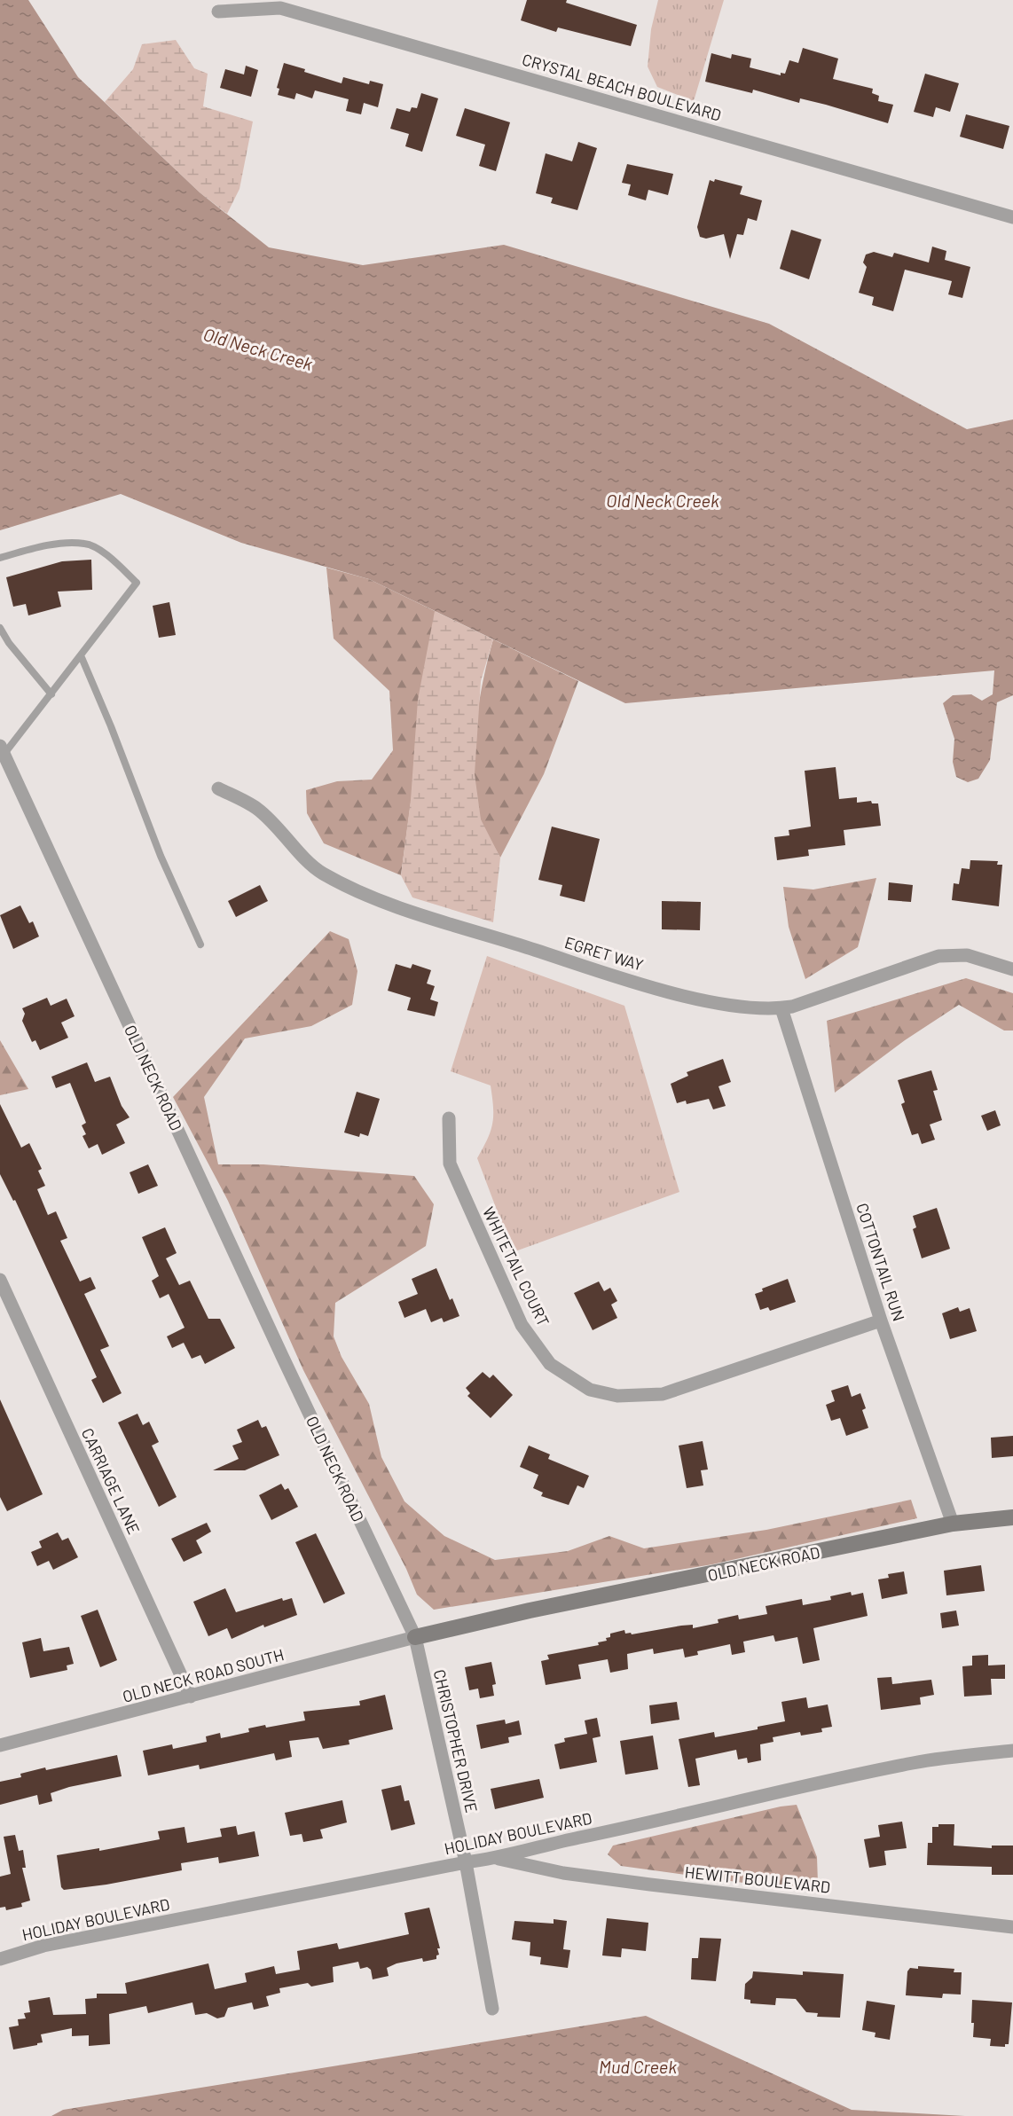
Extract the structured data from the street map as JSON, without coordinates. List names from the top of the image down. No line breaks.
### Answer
{"streets":{"street":["CRYSTAL BEACH BOULEVARD","EGRET WAY","OLD NECK ROAD","COTTONTAIL RUN","WHITETAIL COURT","CARRIAGE LANE","OLD NECK ROAD SOUTH","CHRISTOPHER DRIVE","HOLIDAY BOULEVARD","HEWITT BOULEVARD"]},"crossings":[["EGRET WAY","COTTONTAIL RUN"],["OLD NECK ROAD","COTTONTAIL RUN"],["OLD NECK ROAD","OLD NECK ROAD SOUTH"],["OLD NECK ROAD","CHRISTOPHER DRIVE"],["COTTONTAIL RUN","WHITETAIL COURT"],["CARRIAGE LANE","OLD NECK ROAD SOUTH"],["OLD NECK ROAD SOUTH","CHRISTOPHER DRIVE"],["CHRISTOPHER DRIVE","HOLIDAY BOULEVARD"],["HOLIDAY BOULEVARD","HEWITT BOULEVARD"]],"water":["Old Neck Creek","Mud Creek"]}
